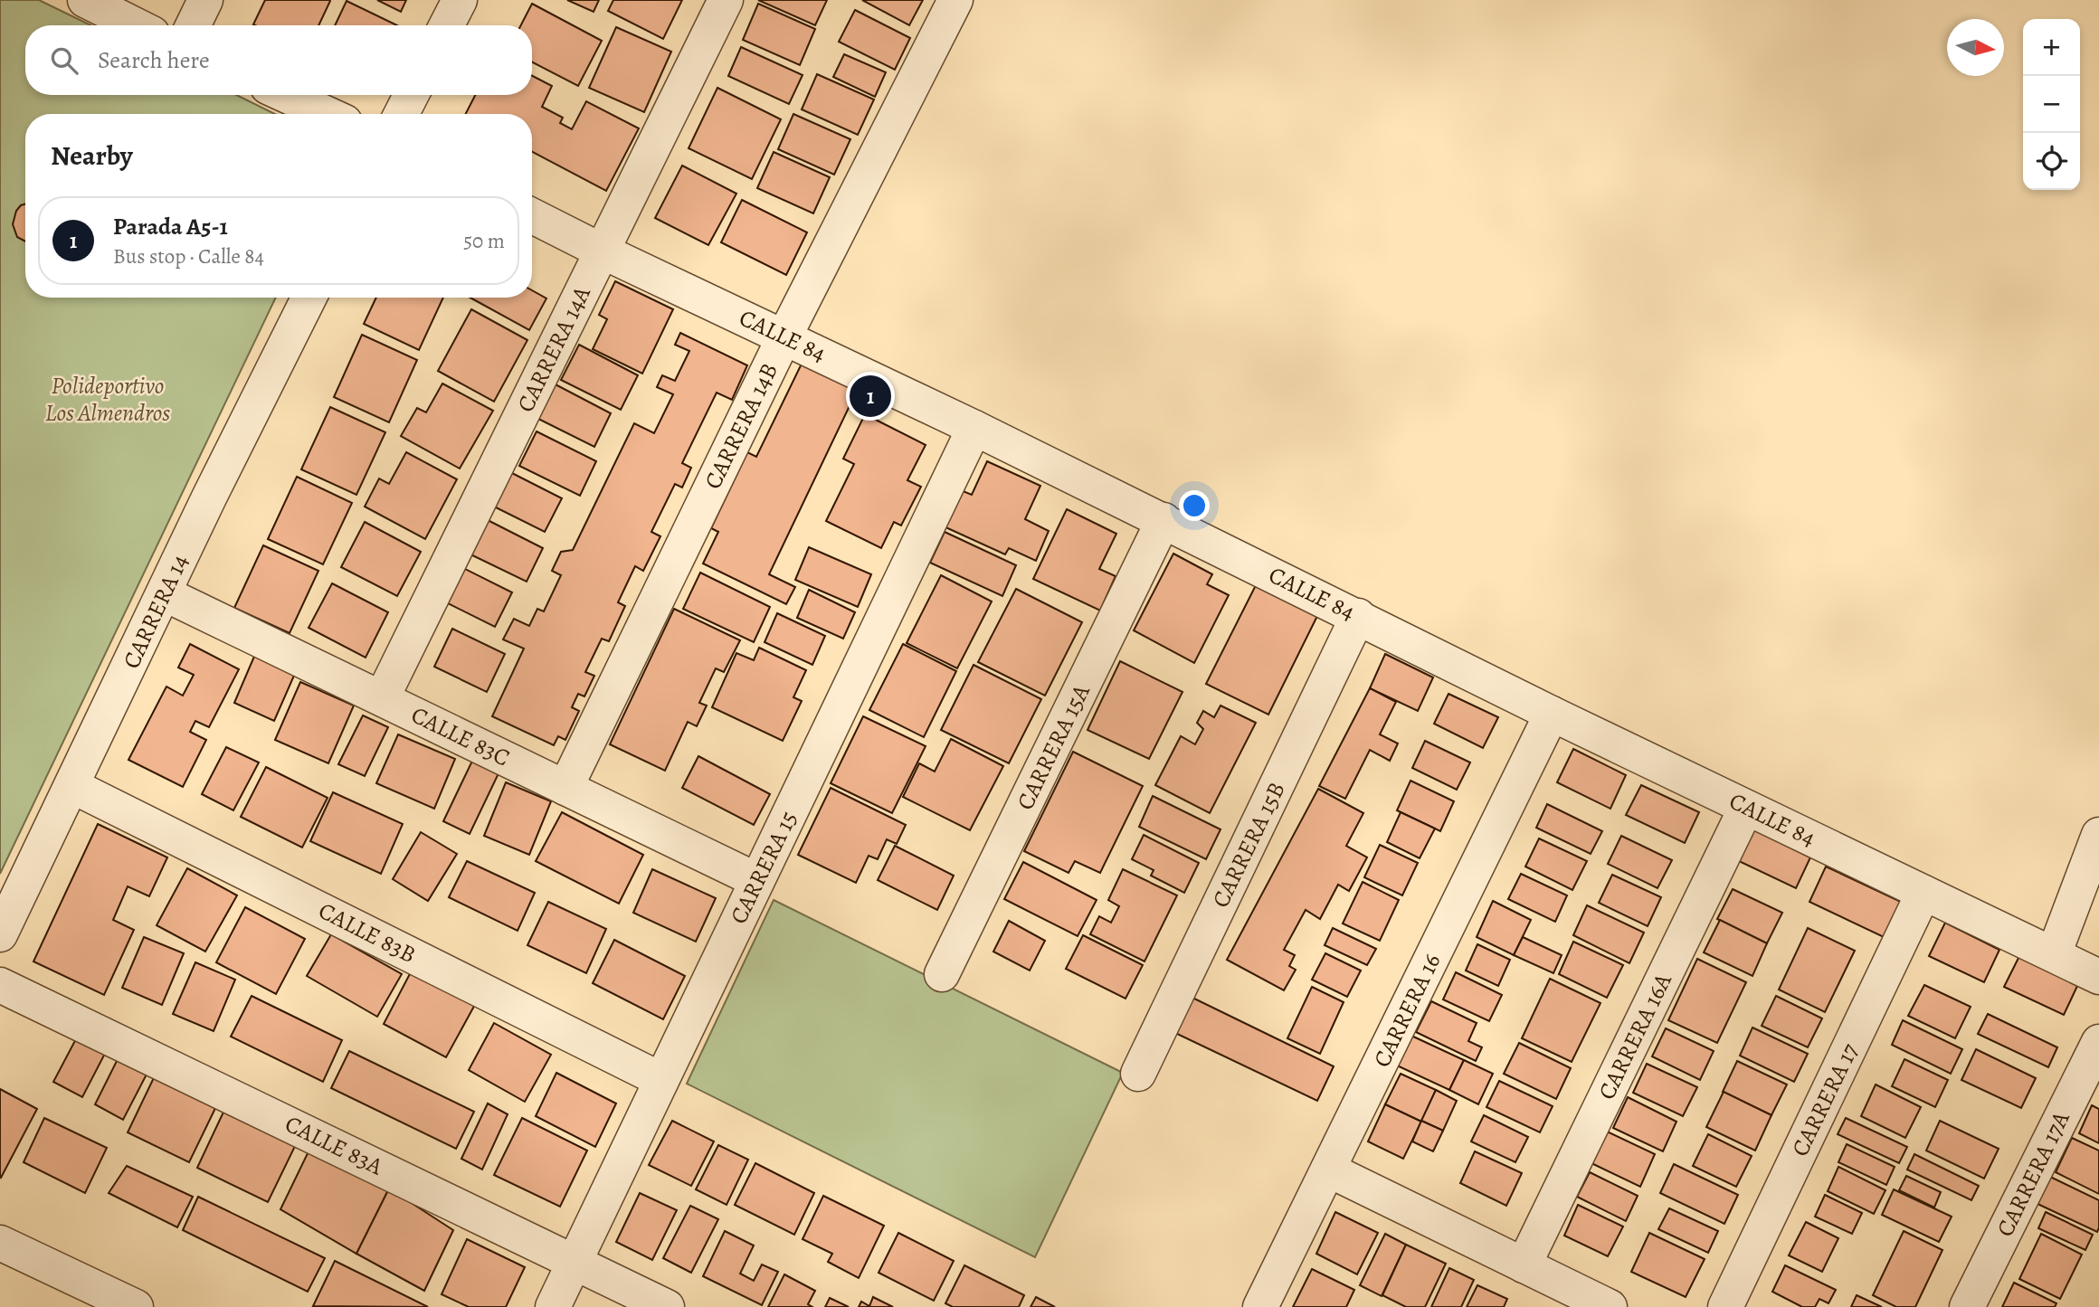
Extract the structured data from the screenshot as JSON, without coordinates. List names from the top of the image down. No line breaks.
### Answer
{"streets":{"street":["CALLE 84","CARRERA 14A","CARRERA 14B","CARRERA 14","CALLE 83C","CARRERA 15A","CARRERA 15B","CARRERA 15","CALLE 83B","CARRERA 16","CARRERA 16A","CARRERA 17","CALLE 83A","CARRERA 17A"]},"crossings":[["CALLE 84","CARRERA 14A"],["CALLE 84","CARRERA 14B"],["CALLE 84","CARRERA 15A"],["CALLE 84","CARRERA 15B"],["CALLE 84","CARRERA 15"],["CALLE 84","CARRERA 16"],["CALLE 84","CARRERA 16A"],["CALLE 84","CARRERA 17"],["CARRERA 14A","CALLE 83C"],["CARRERA 14B","CALLE 83C"],["CARRERA 14","CALLE 83C"],["CARRERA 14","CALLE 83B"],["CALLE 83C","CARRERA 15"],["CARRERA 15","CALLE 83B"],["CARRERA 15","CALLE 83A"]],"parks":["Polideportivo Los Almendros"],"north":"right","page":{"map_buttons":["+","−"],"search":"Search here","heading":"Nearby","list":[{"mark":"1","name":"Parada A5-1","note":"Bus stop · Calle 84","value":"50 m"}],"pins":"1"}}
